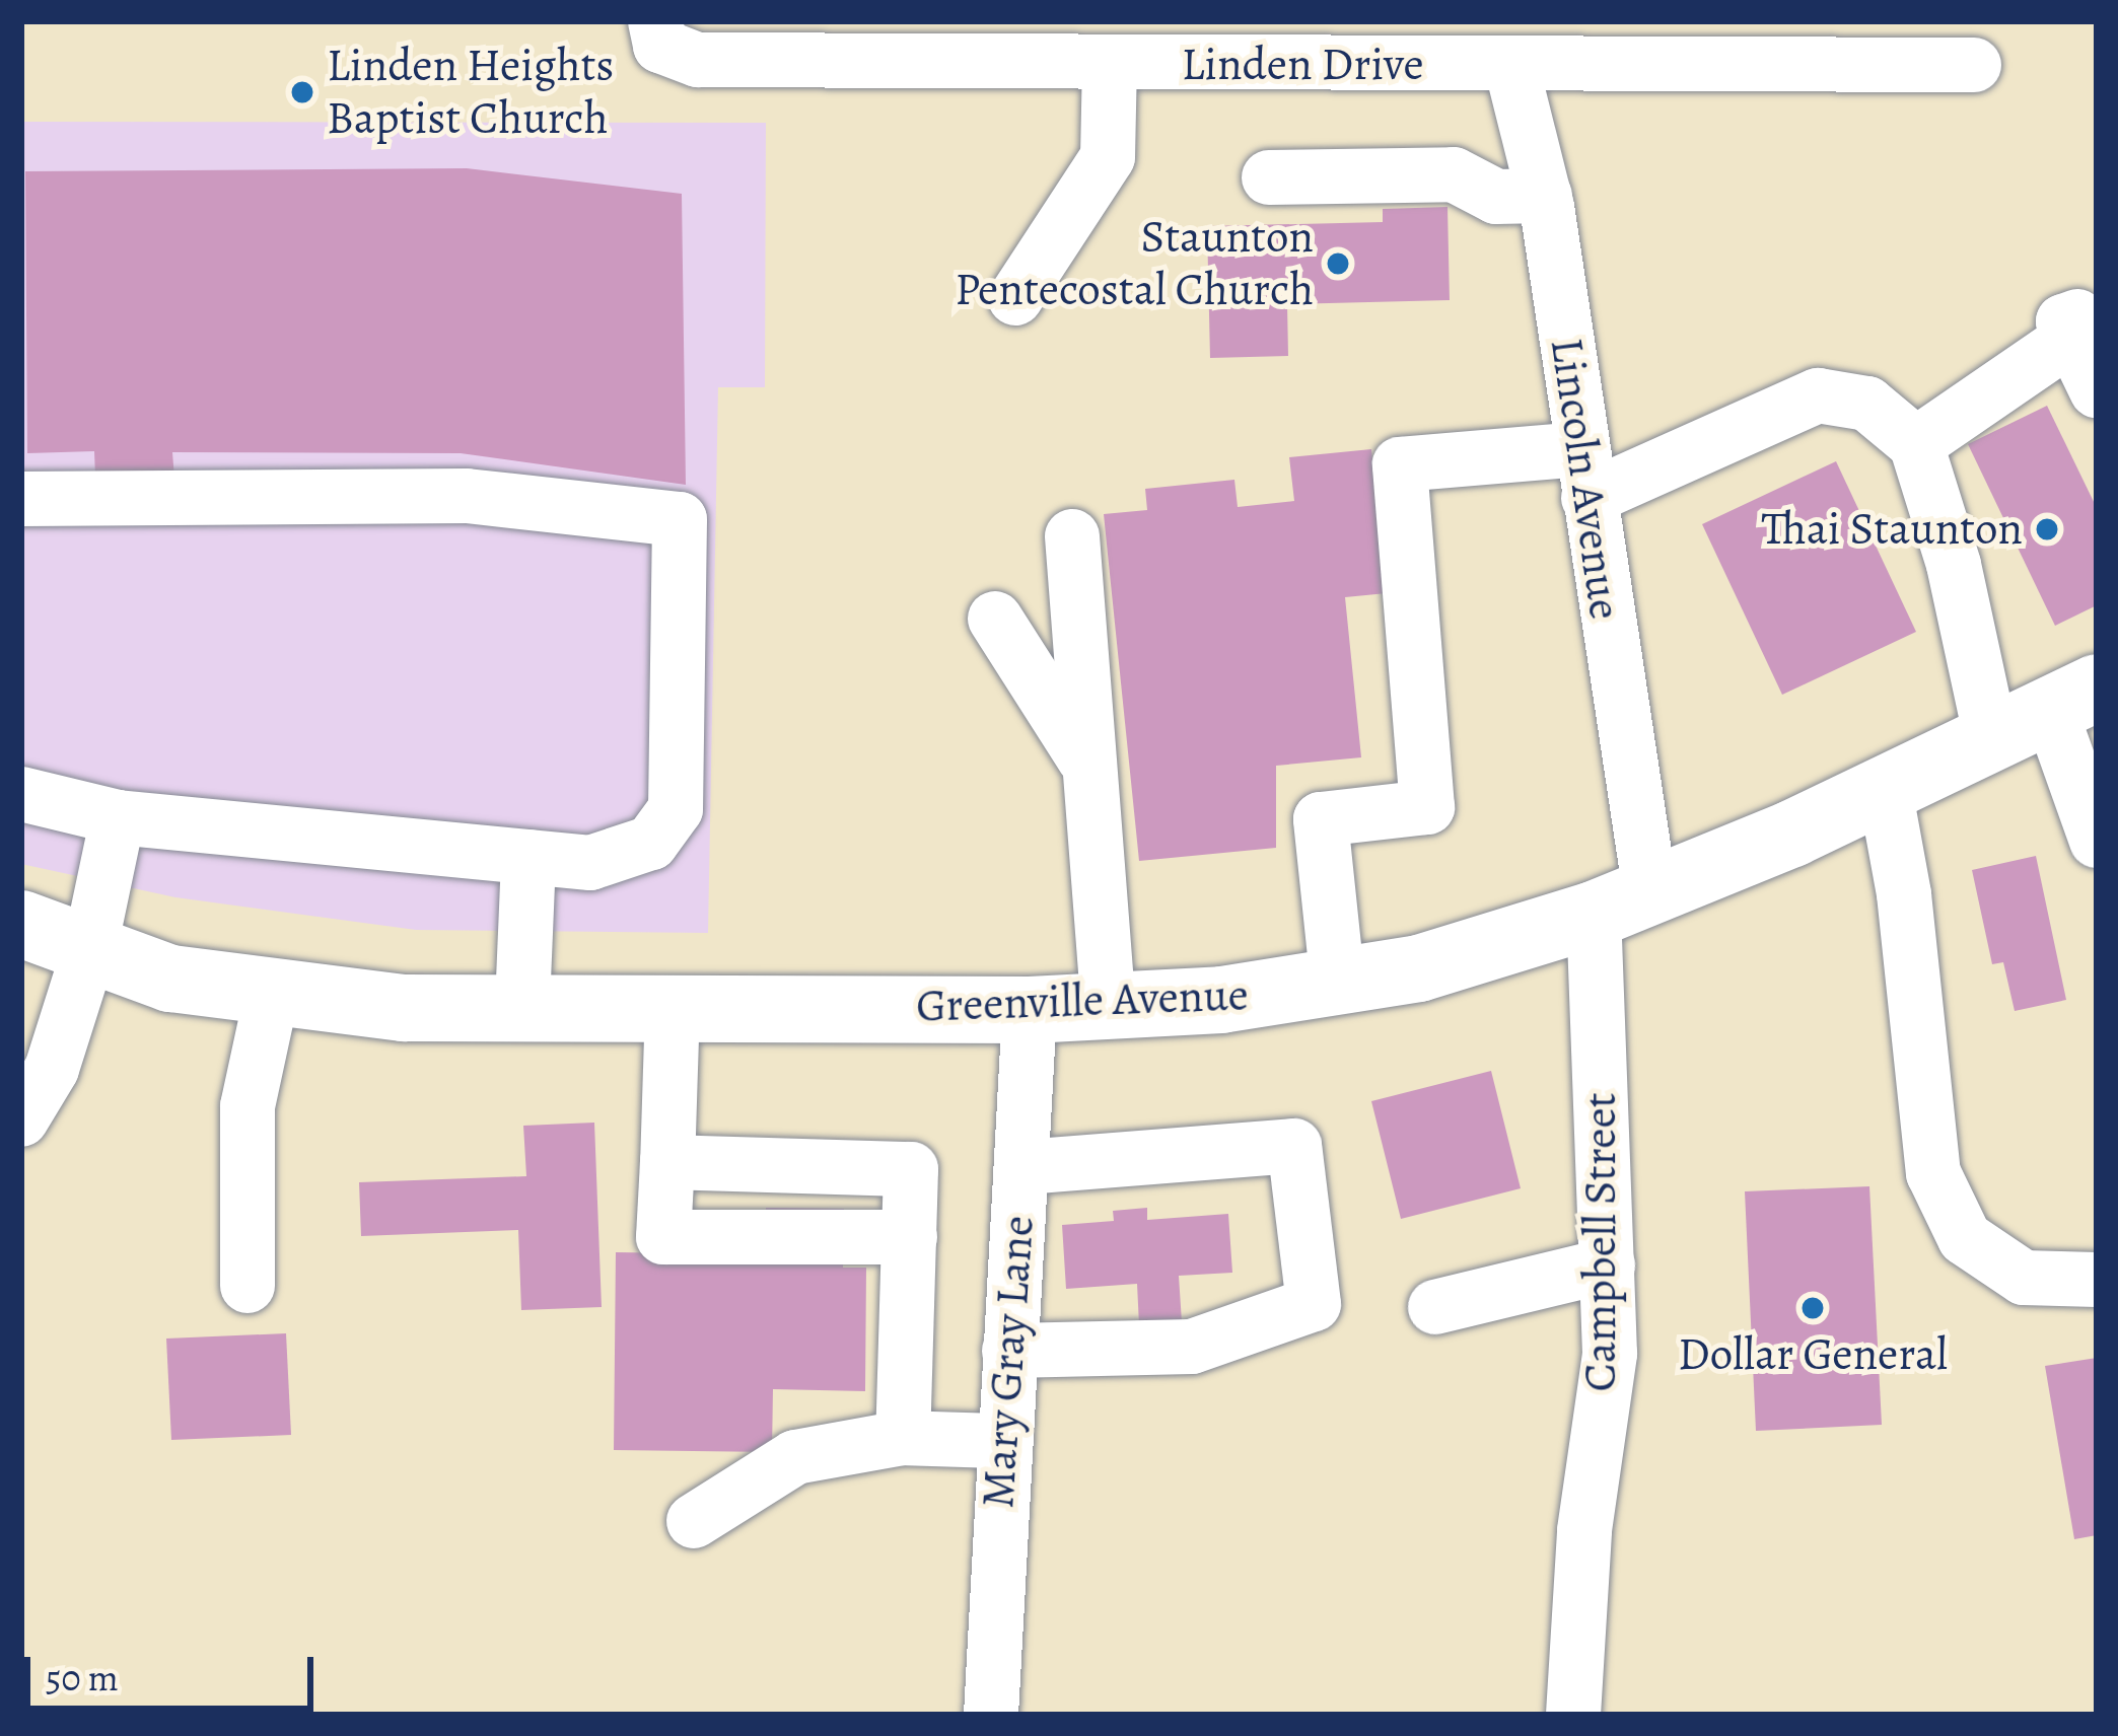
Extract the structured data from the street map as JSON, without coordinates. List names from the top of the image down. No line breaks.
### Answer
{"streets":{"main road":["Greenville Avenue"],"street":["Linden Drive","Lincoln Avenue","Campbell Street","Mary Gray Lane"]},"crossings":[["Linden Drive","Lincoln Avenue"],["Lincoln Avenue","Greenville Avenue"],["Lincoln Avenue","Campbell Street"],["Greenville Avenue","Campbell Street"],["Greenville Avenue","Mary Gray Lane"]],"places":["Linden Heights Baptist Church","Staunton Pentecostal Church","Thai Staunton","Dollar General"],"scale_bar":"50 m"}
